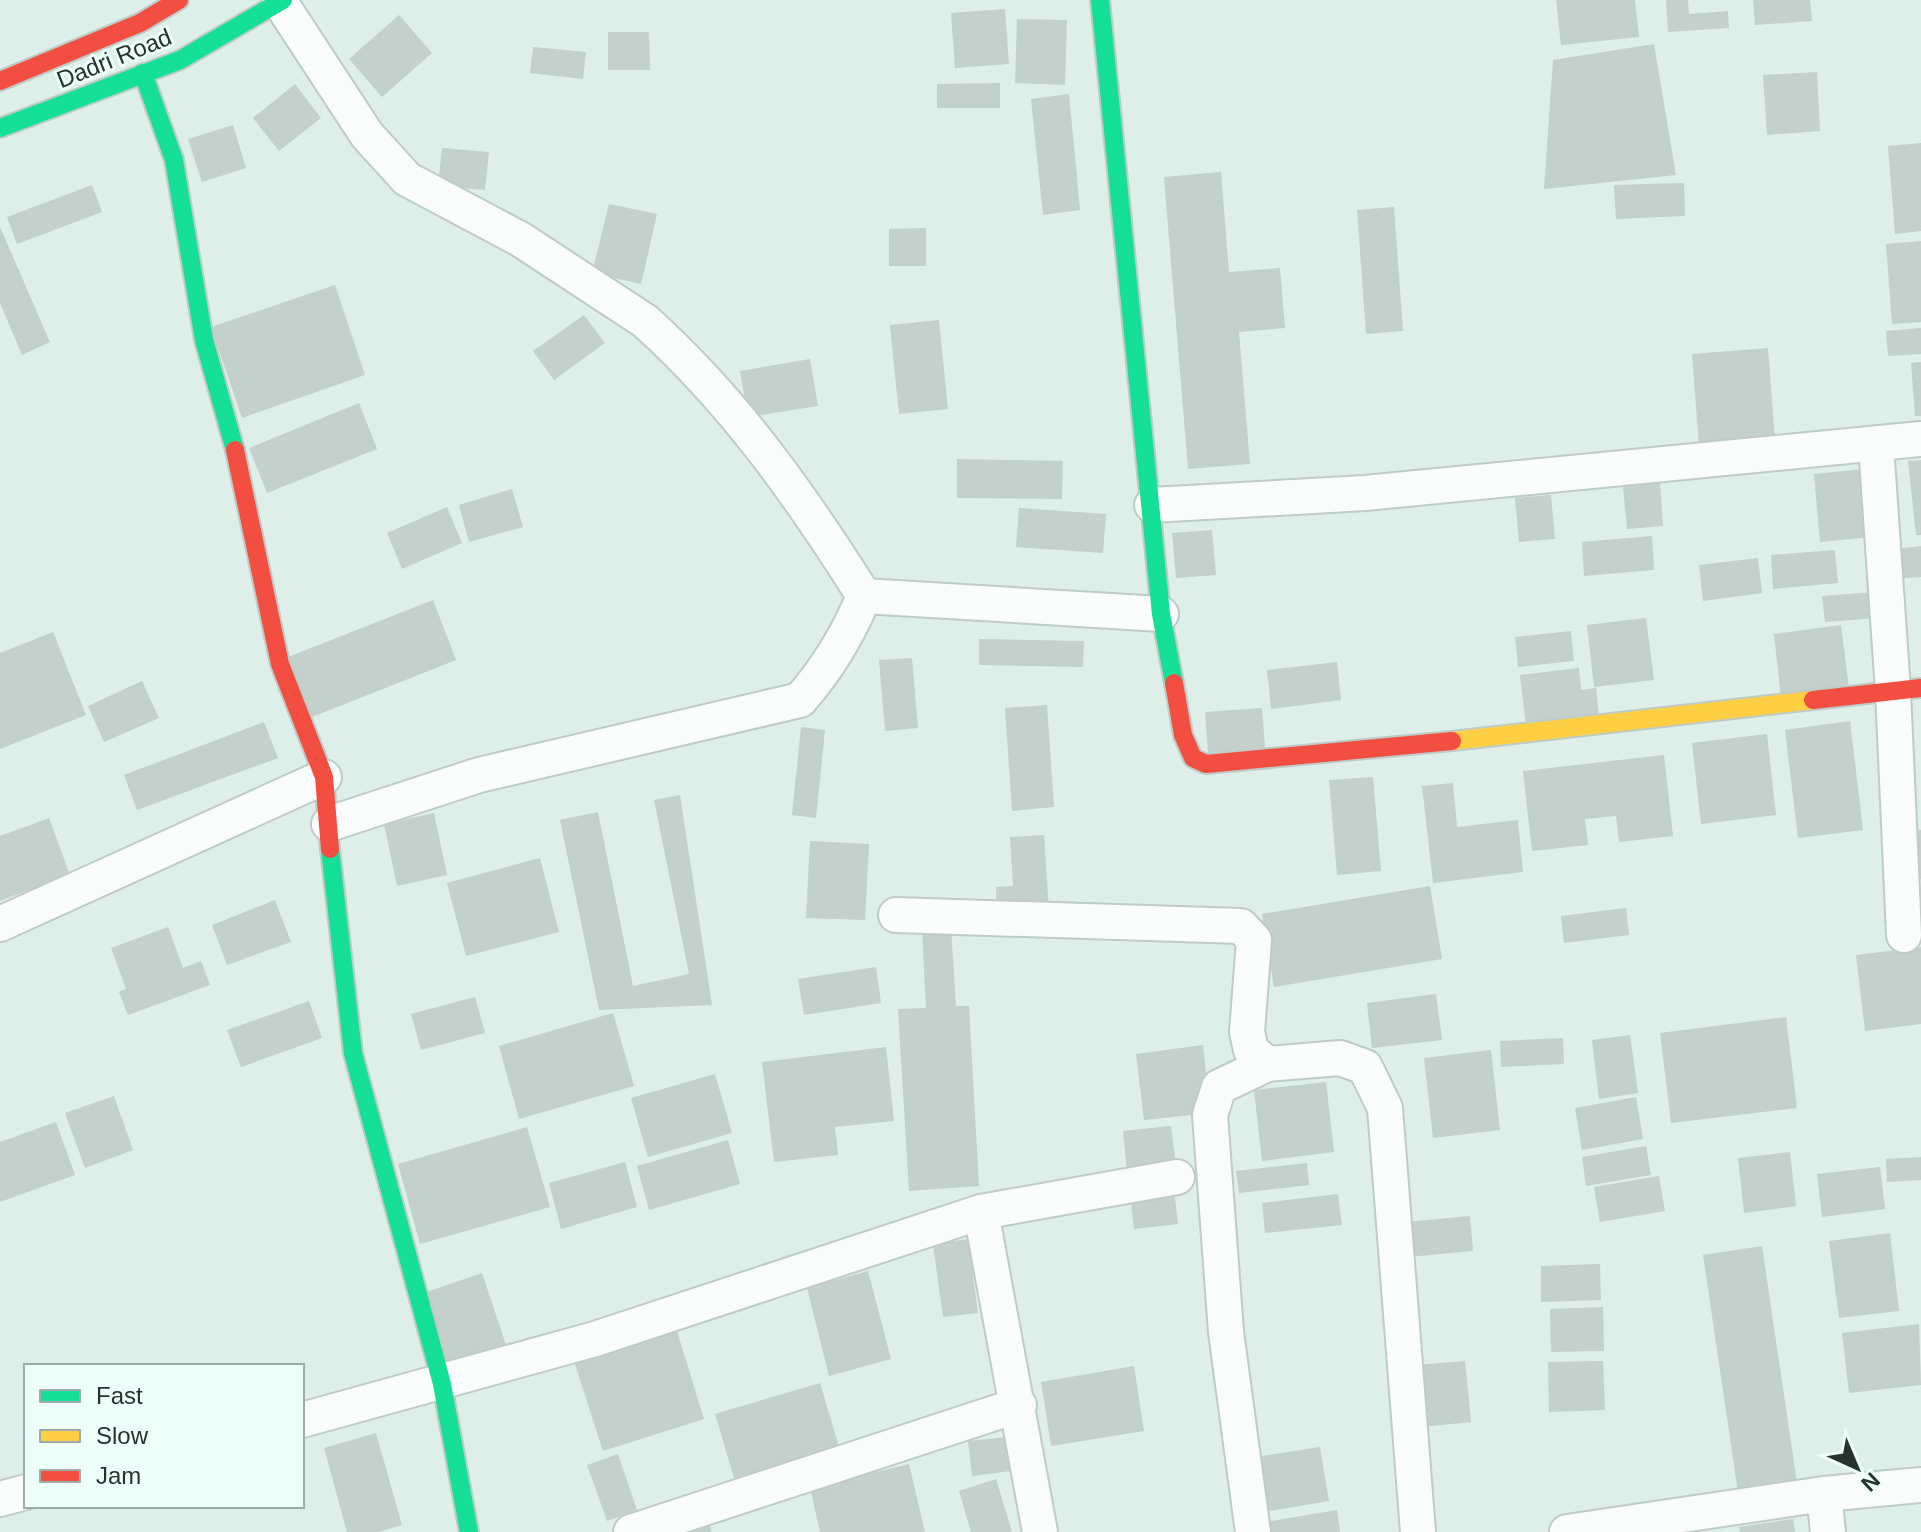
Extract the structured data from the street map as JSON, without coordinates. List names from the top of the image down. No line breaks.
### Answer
{"streets":{"street":["Dadri Road"]},"legend":["Fast","Slow","Jam"],"north":"bottom right"}
